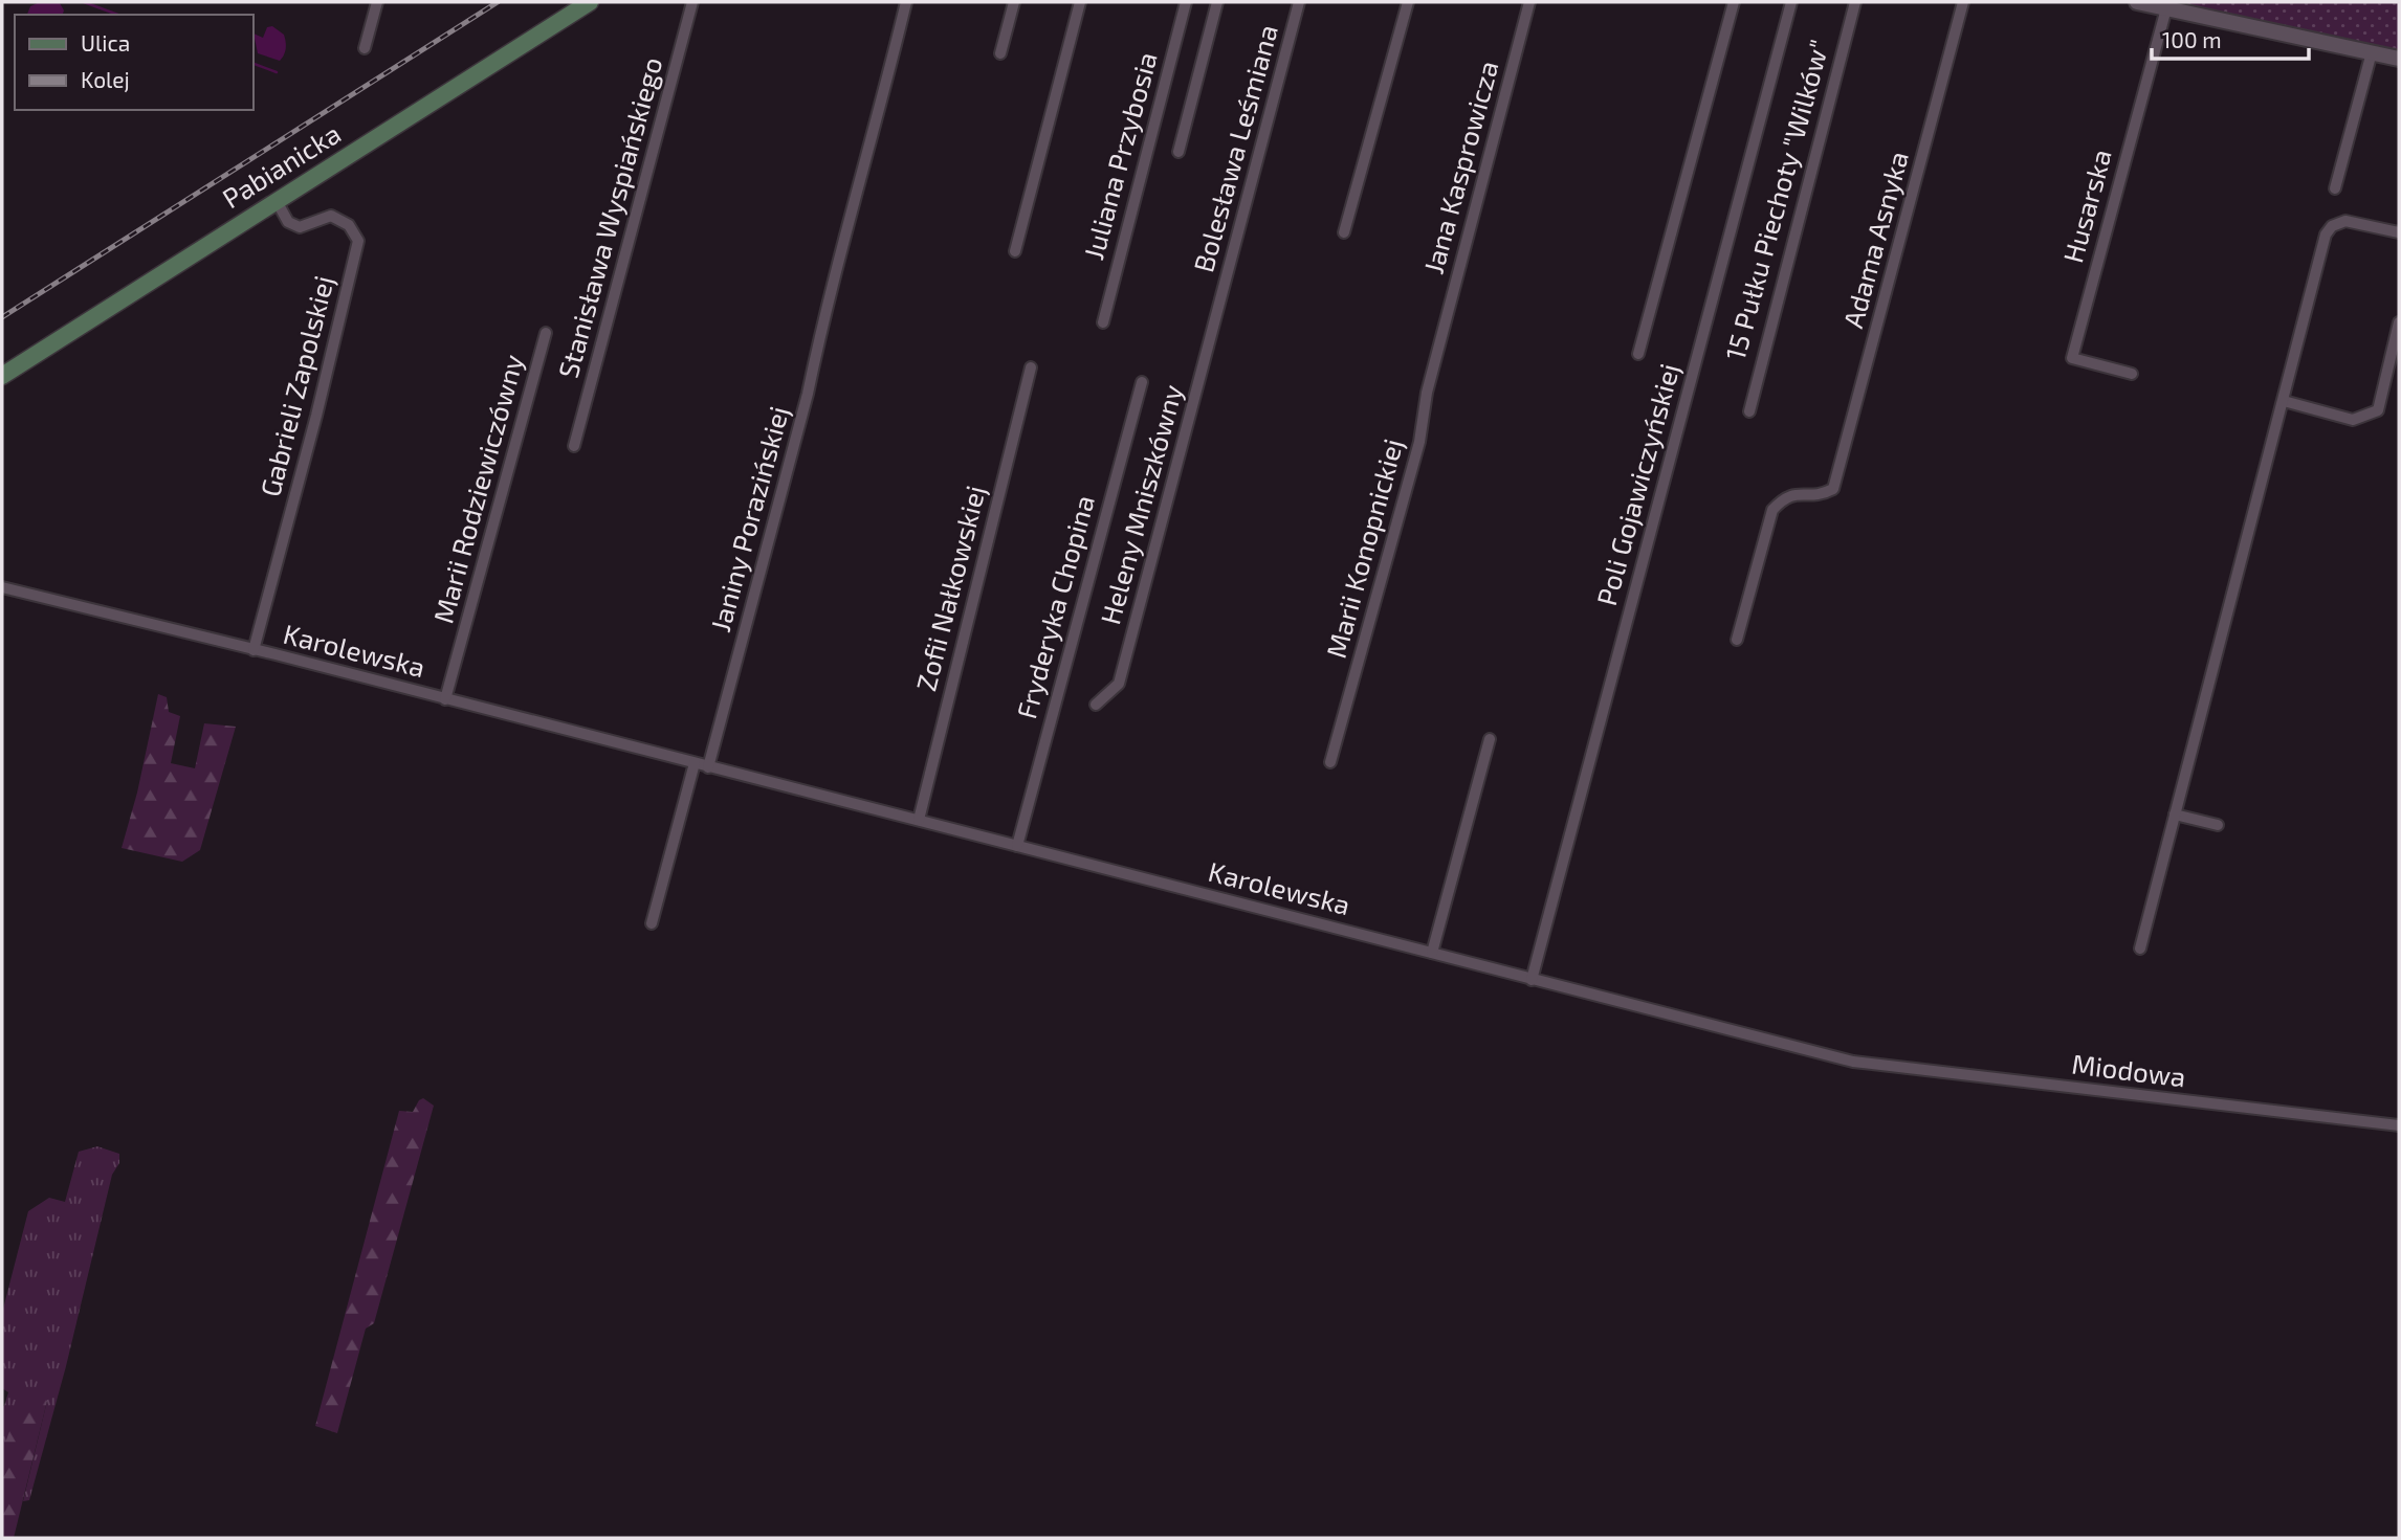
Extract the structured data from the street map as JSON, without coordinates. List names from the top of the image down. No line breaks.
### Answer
{"streets":{"main road":["Pabianicka"],"street":["Bolesława Leśmiana","Juliana Przybosia","Jana Kasprowicza","15 Pułku Piechoty \"Wilków\"","Husarska","Stanisława Wyspiańskiego","Adama Asnyka","Gabrieli Zapolskiej","Poli Gojawiczyńskiej","Marii Rodziewiczówny","Heleny Mniszkówny","Janiny Porazińskiej","Marii Konopnickiej","Zofii Nałkowskiej","Fryderyka Chopina","Karolewska","Miodowa"]},"crossings":[["Bolesława Leśmiana","Heleny Mniszkówny"],["Pabianicka","Gabrieli Zapolskiej"],["Jana Kasprowicza","Marii Konopnickiej"],["Gabrieli Zapolskiej","Karolewska"],["Poli Gojawiczyńskiej","Karolewska"],["Marii Rodziewiczówny","Karolewska"],["Janiny Porazińskiej","Karolewska"],["Zofii Nałkowskiej","Karolewska"],["Fryderyka Chopina","Karolewska"],["Karolewska","Miodowa"]],"legend":["Ulica","Kolej"],"scale_bar":"100 m"}
